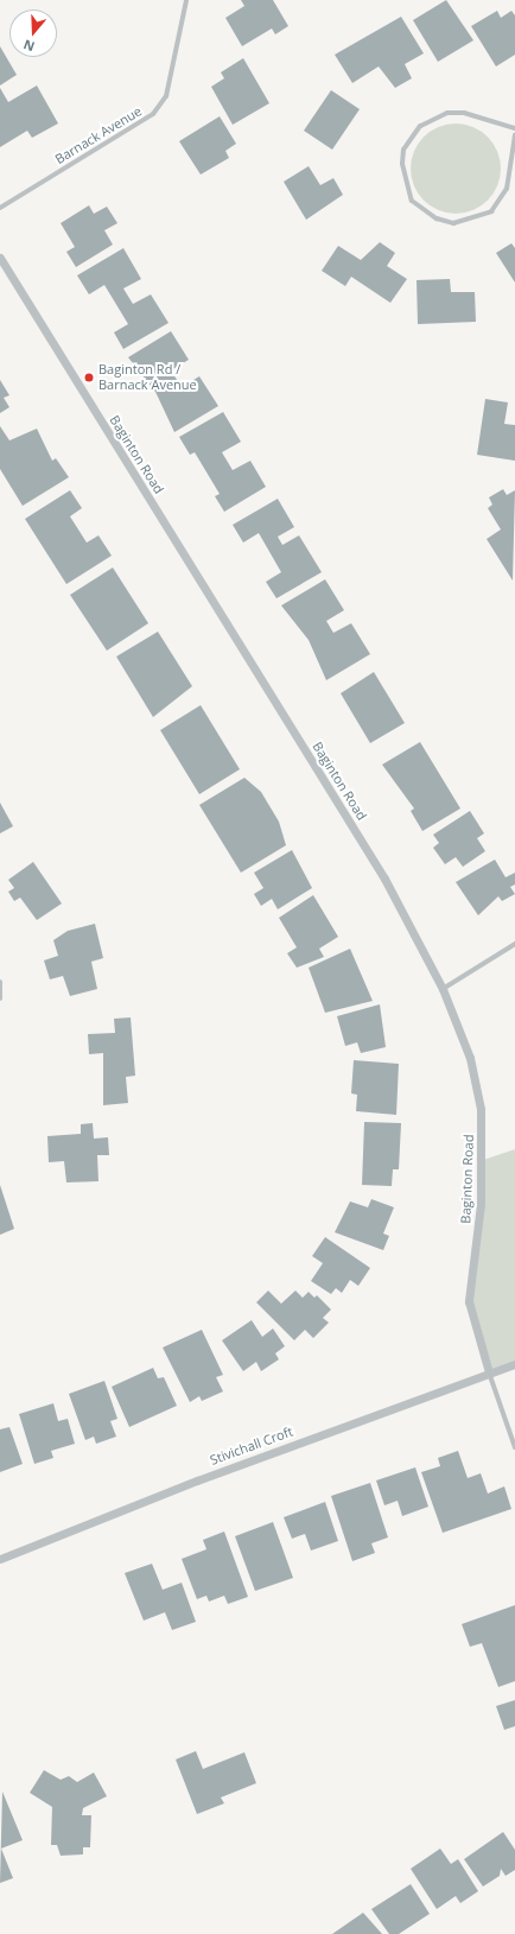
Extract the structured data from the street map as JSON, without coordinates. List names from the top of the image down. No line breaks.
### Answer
{"streets":{"street":["Barnack Avenue","Baginton Road","Stivichall Croft"]},"crossings":[["Baginton Road","Stivichall Croft"]],"places":["Baginton Rd / Barnack Avenue"],"north":"bottom"}
